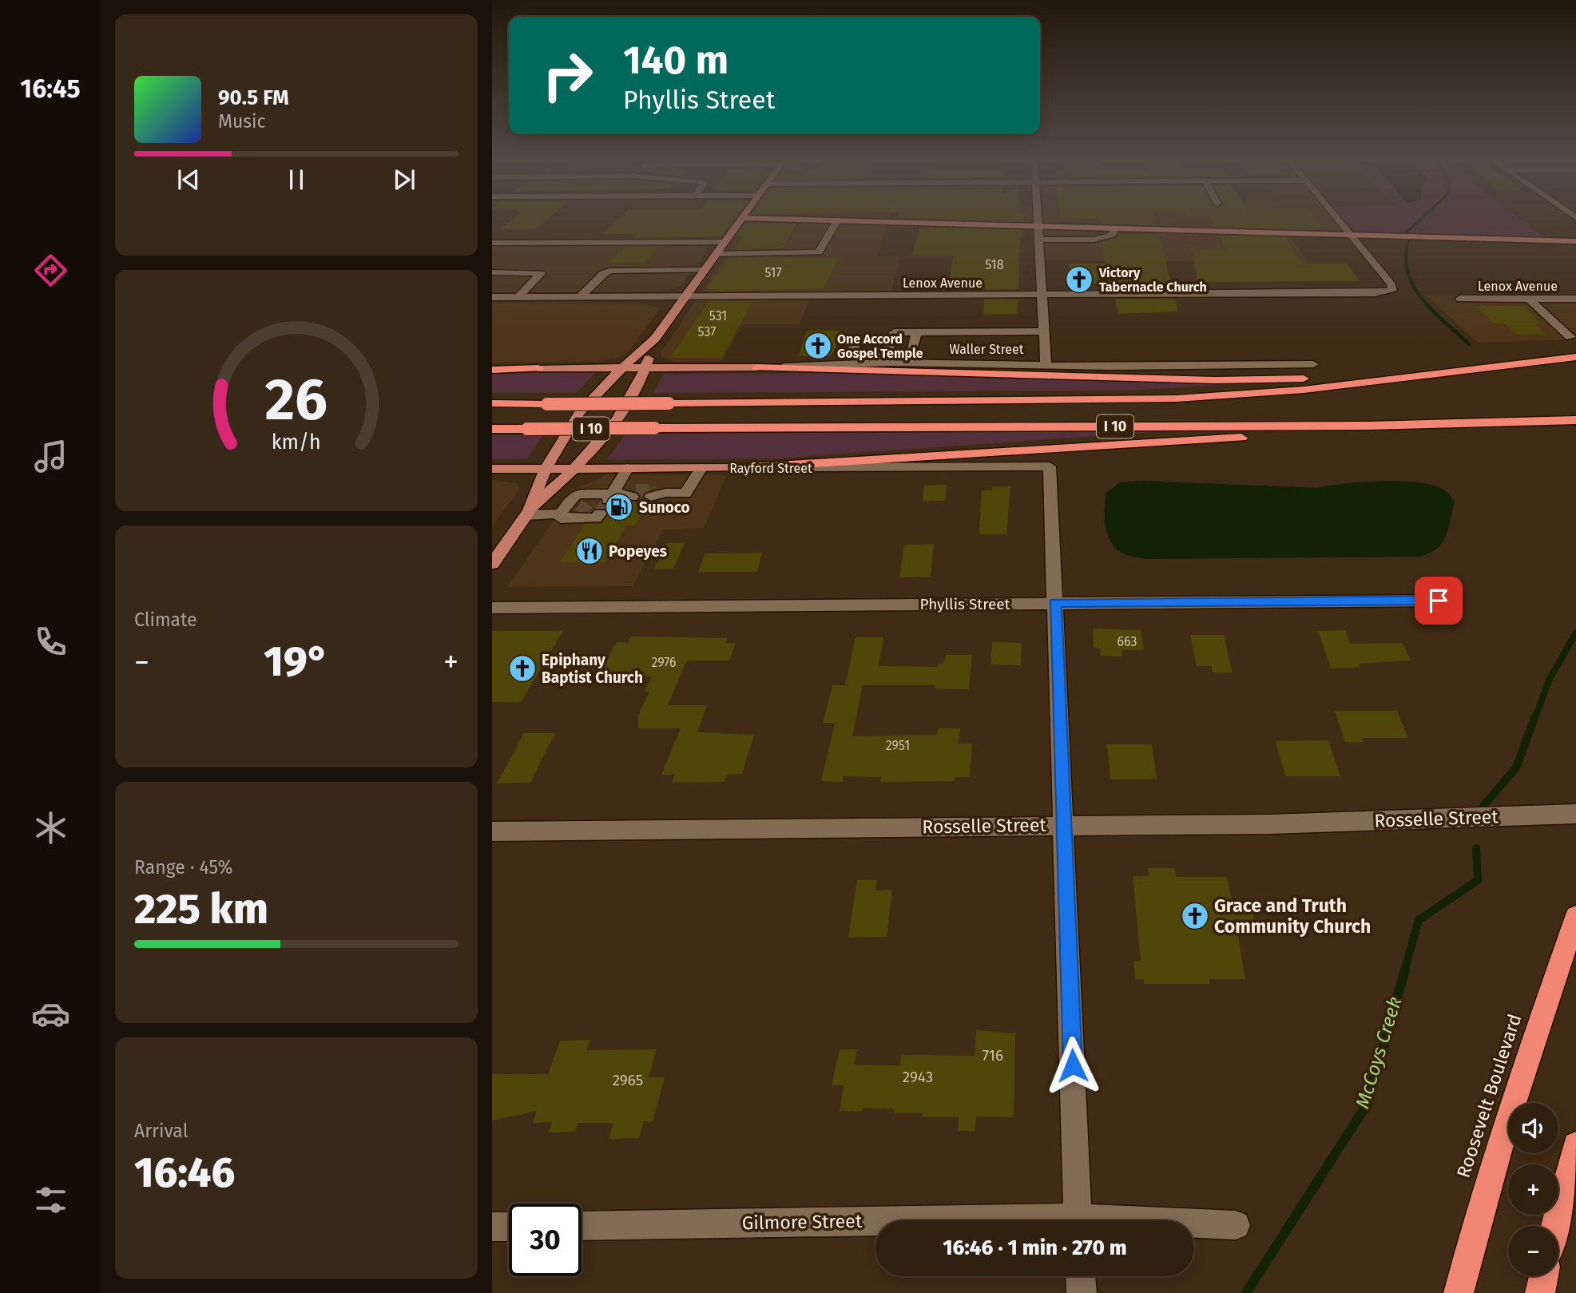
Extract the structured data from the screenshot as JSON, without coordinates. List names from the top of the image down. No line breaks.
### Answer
{"streets":{"highway":["I 10","Roosevelt Boulevard"],"main road":["Waller Street","Rayford Street"],"street":["Lenox Avenue","Phyllis Street","Rosselle Street","Gilmore Street"]},"crossings":[["Rayford Street","Phyllis Street"]],"water":["McCoys Creek"],"places":{"church":["Victory Tabernacle Church","One Accord Gospel Temple","Epiphany Baptist Church","Grace and Truth Community Church"],"fuel station":["Sunoco"],"restaurant":["Popeyes"]},"house_numbers":["518","517","531","537","663","2976","2951","716","2943","2965"],"page":{"tabs":"16:45","turn":["140 m","Phyllis Street"],"song":["90.5 FM","Music"],"tile":["Climate",["Range · 45%","225 km"],["Arrival","16:46"]],"heat":["−","19°","+"],"map_buttons":["+","−"],"limit":"30","trip":"16:46 · 1 min · 270 m","gauge":["26","km/h"]}}
